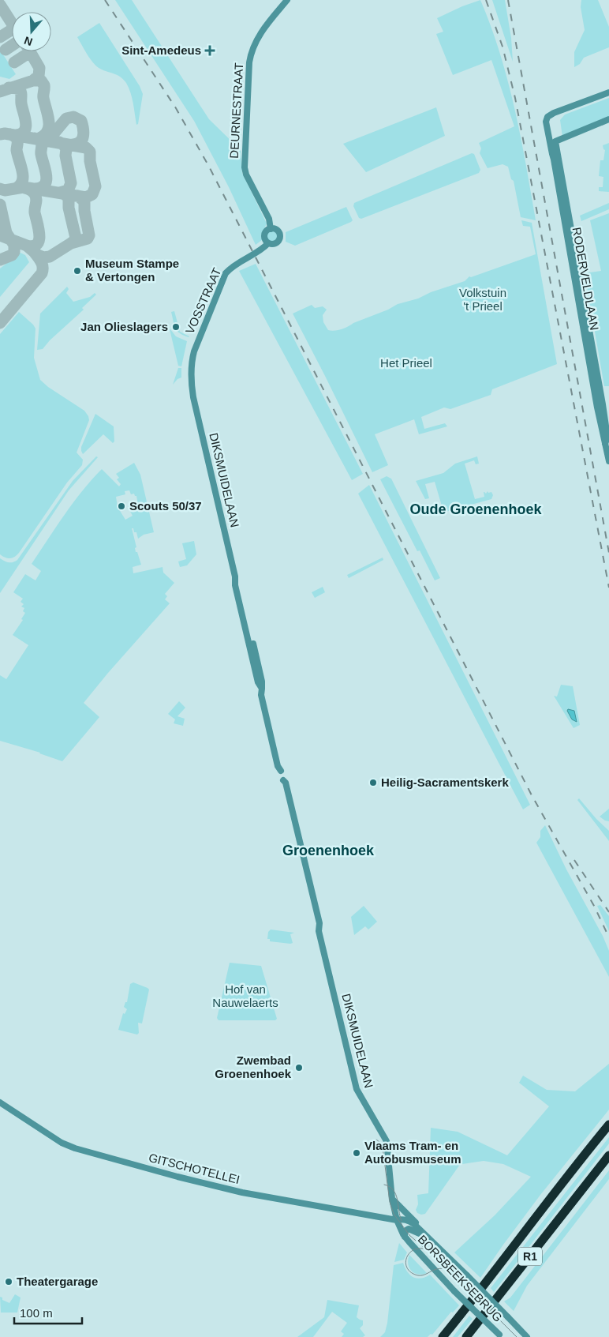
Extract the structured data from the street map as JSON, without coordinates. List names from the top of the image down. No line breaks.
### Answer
{"streets":{"highway":["R1"],"street":["DEURNESTRAAT","RODERVELDLAAN","VOSSTRAAT","DIKSMUIDELAAN","GITSCHOTELLEI","BORSBEEKSEBRUG"]},"crossings":[["DEURNESTRAAT","VOSSTRAAT"],["VOSSTRAAT","DIKSMUIDELAAN"],["DIKSMUIDELAAN","GITSCHOTELLEI"],["DIKSMUIDELAAN","BORSBEEKSEBRUG"],["GITSCHOTELLEI","BORSBEEKSEBRUG"]],"districts":["Oude Groenenhoek","Groenenhoek"],"parks":["Volkstuin 't Prieel","Het Prieel","Hof van Nauwelaerts"],"places":{"health":["Sint-Amedeus"],"other":["Museum Stampe & Vertongen","Jan Olieslagers","Scouts 50/37","Heilig-Sacramentskerk","Zwembad Groenenhoek","Vlaams Tram- en Autobusmuseum","Theatergarage"]},"scale_bar":"100 m","north":"bottom"}
